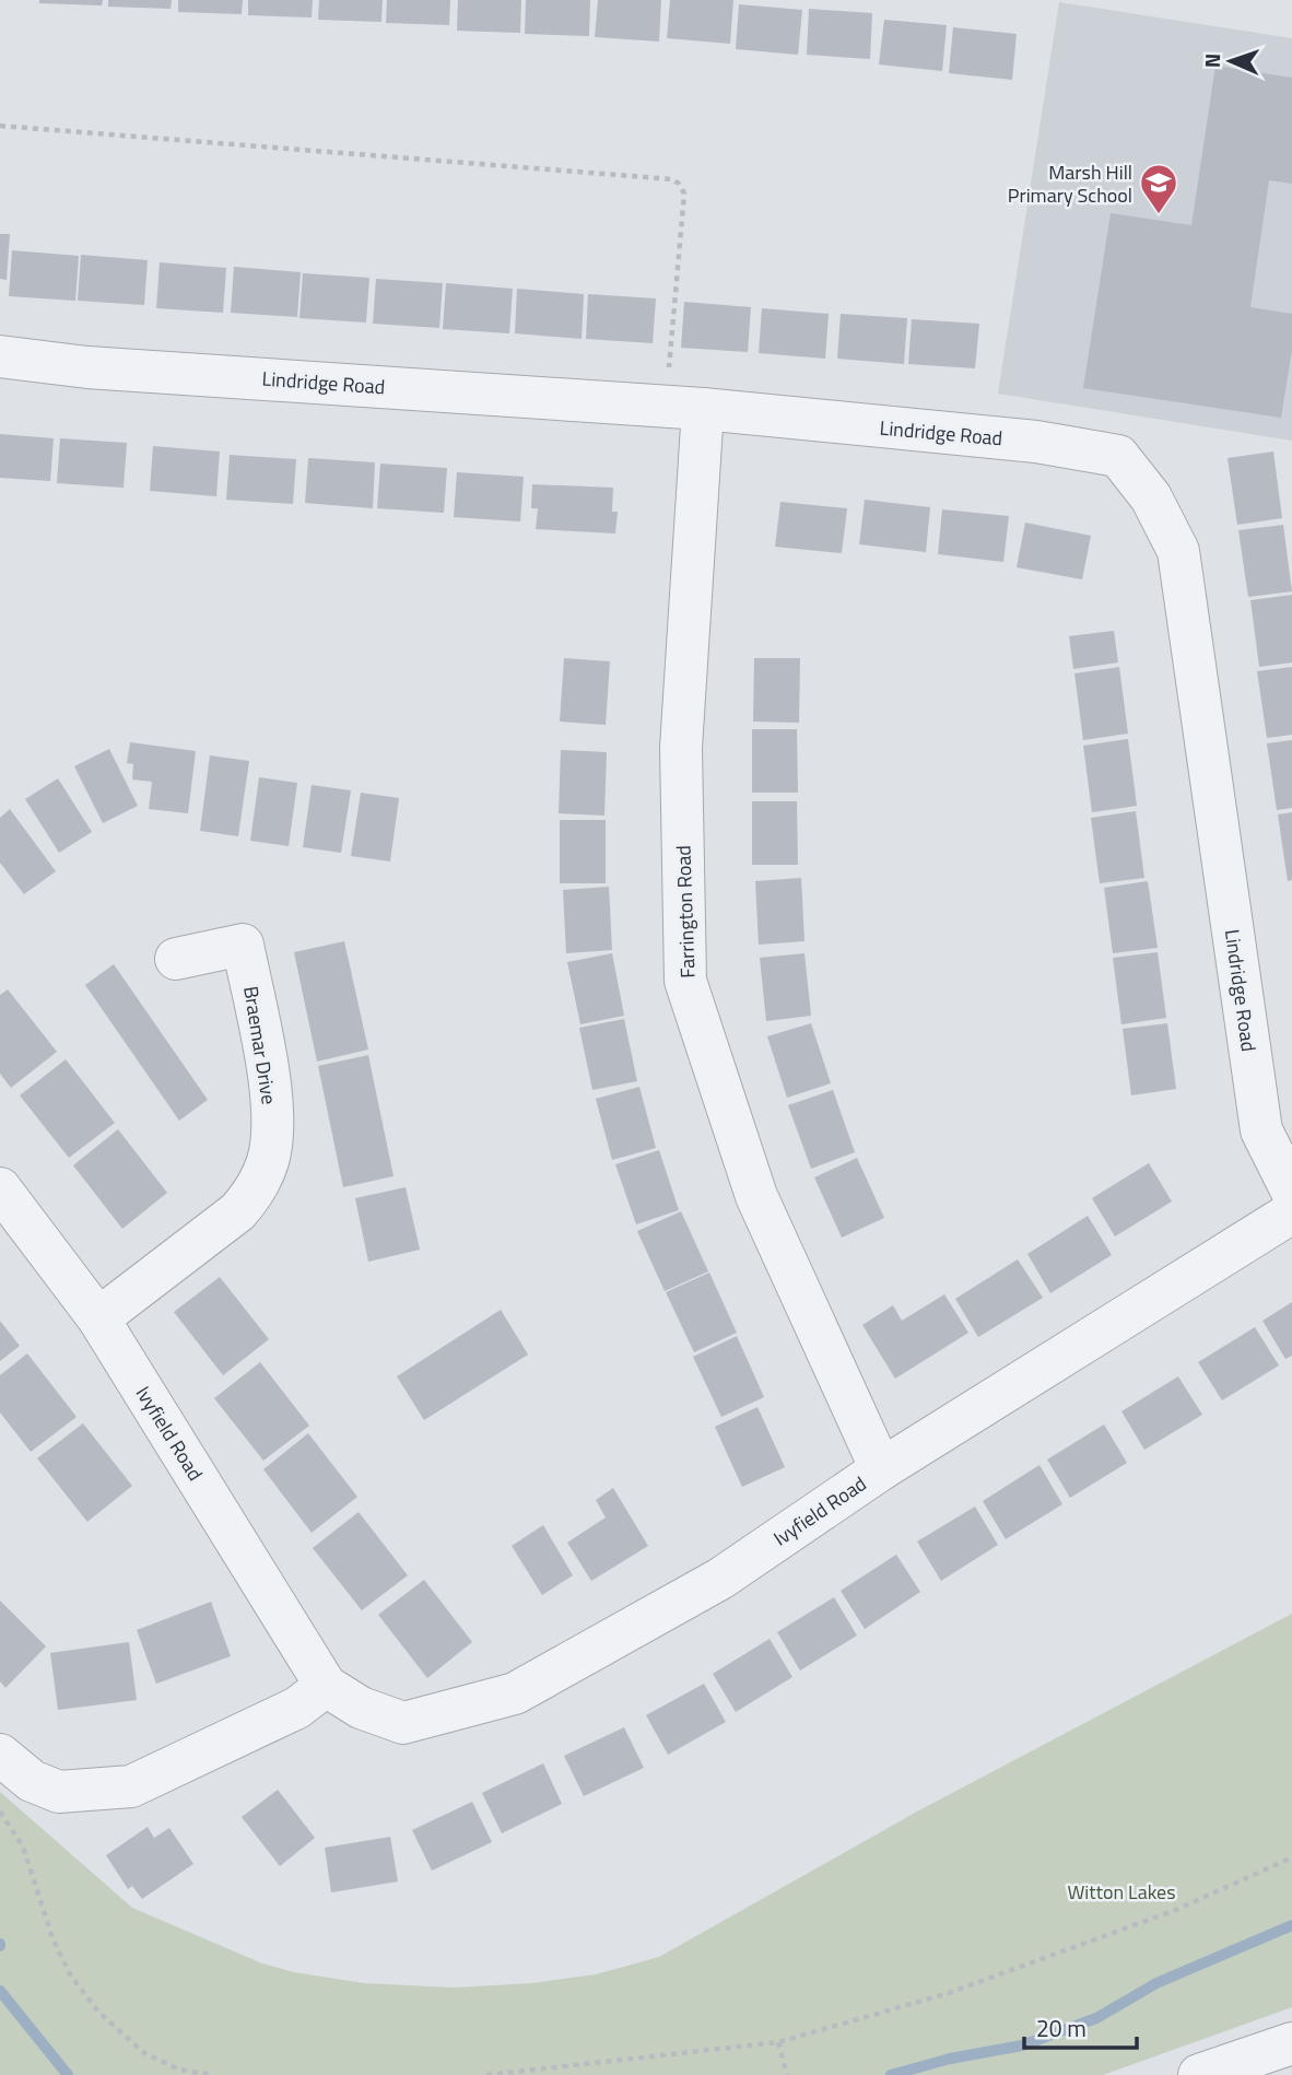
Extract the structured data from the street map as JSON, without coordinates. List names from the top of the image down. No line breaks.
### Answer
{"streets":{"street":["Lindridge Road","Farrington Road","Braemar Drive","Ivyfield Road"]},"crossings":[["Lindridge Road","Farrington Road"],["Farrington Road","Ivyfield Road"],["Braemar Drive","Ivyfield Road"]],"parks":["Witton Lakes"],"places":{"school or university":["Marsh Hill Primary School"]},"scale_bar":"20 m","north":"left"}
